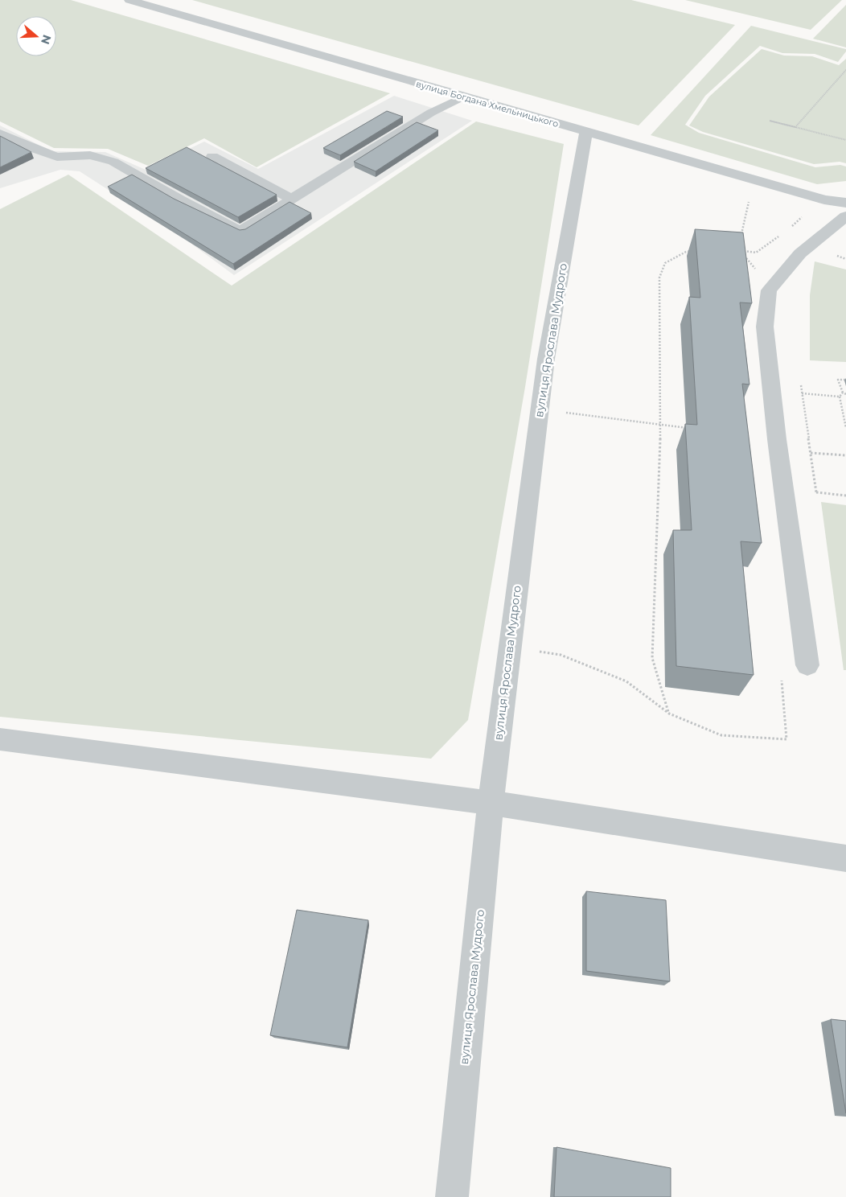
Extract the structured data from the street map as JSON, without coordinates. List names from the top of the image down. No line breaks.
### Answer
{"streets":{"street":["вулиця Богдана Хмельницького","вулиця Ярослава Мудрого"]},"crossings":[["вулиця Богдана Хмельницького","вулиця Ярослава Мудрого"]],"north":"right"}
